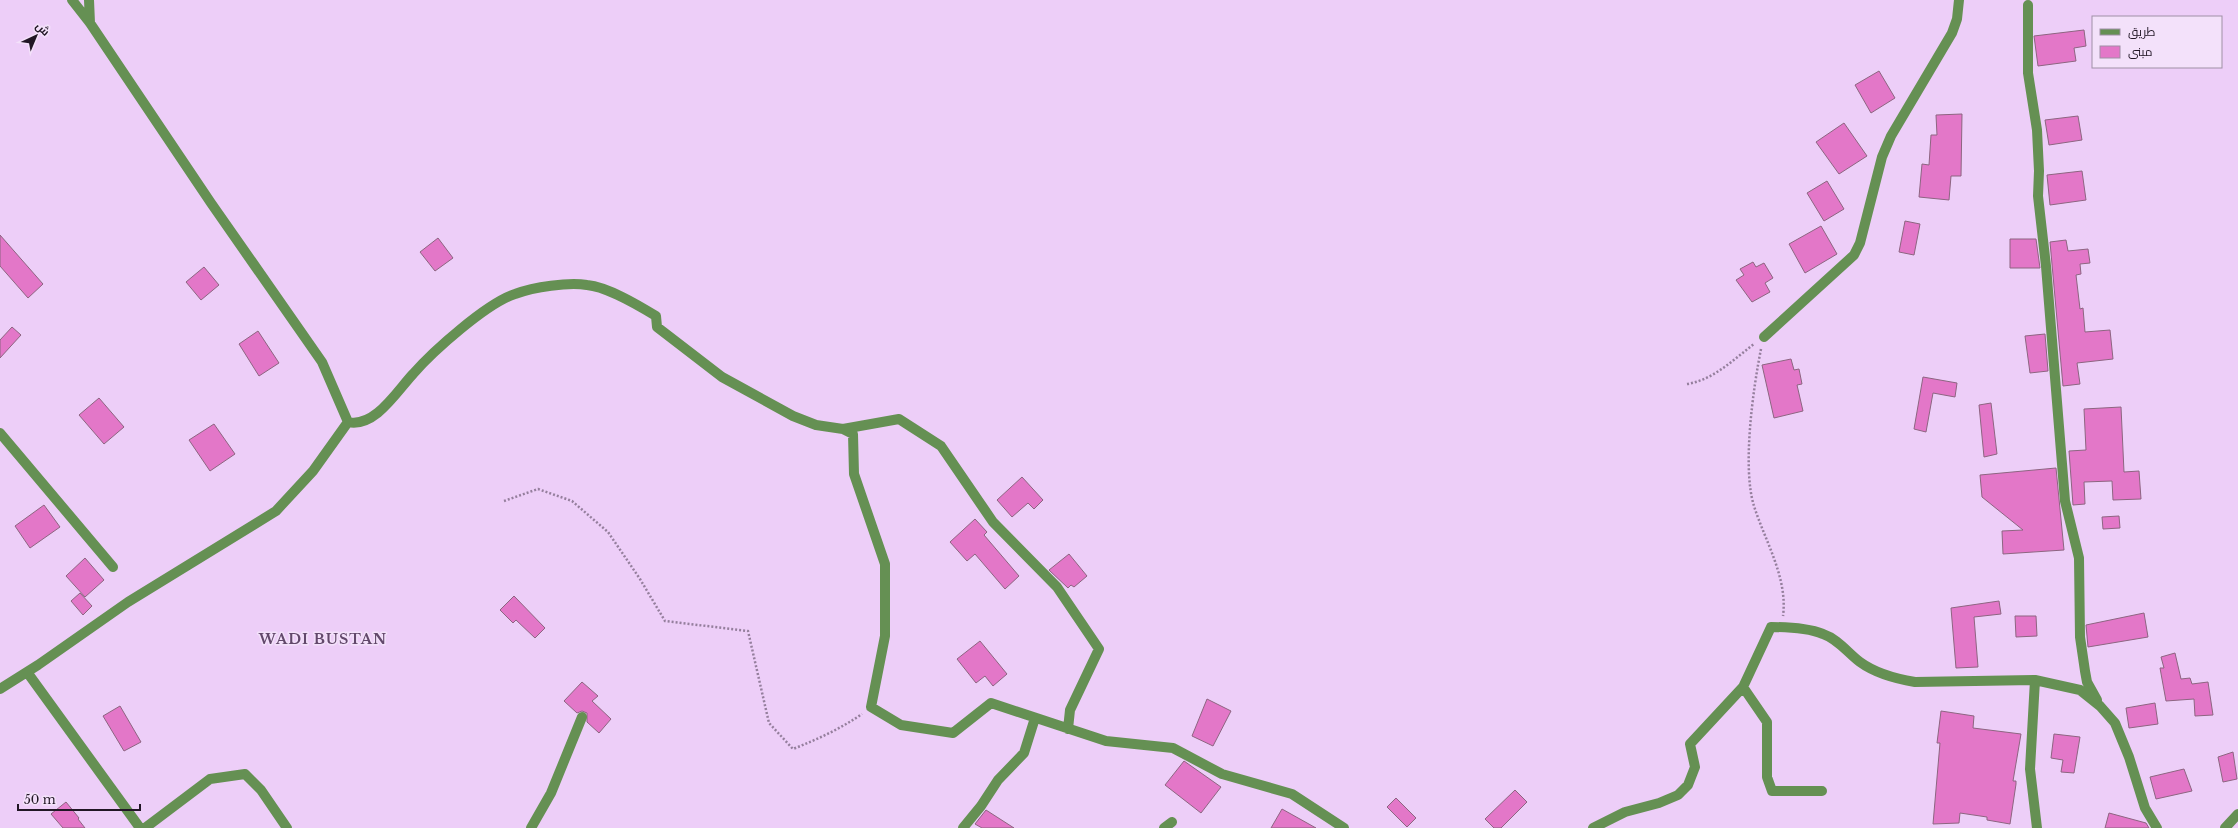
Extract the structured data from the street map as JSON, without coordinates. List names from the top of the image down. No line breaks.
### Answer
{"districts":["WADI BUSTAN"],"legend":["طريق","مبنى"],"scale_bar":"50 m","north":"top right"}
